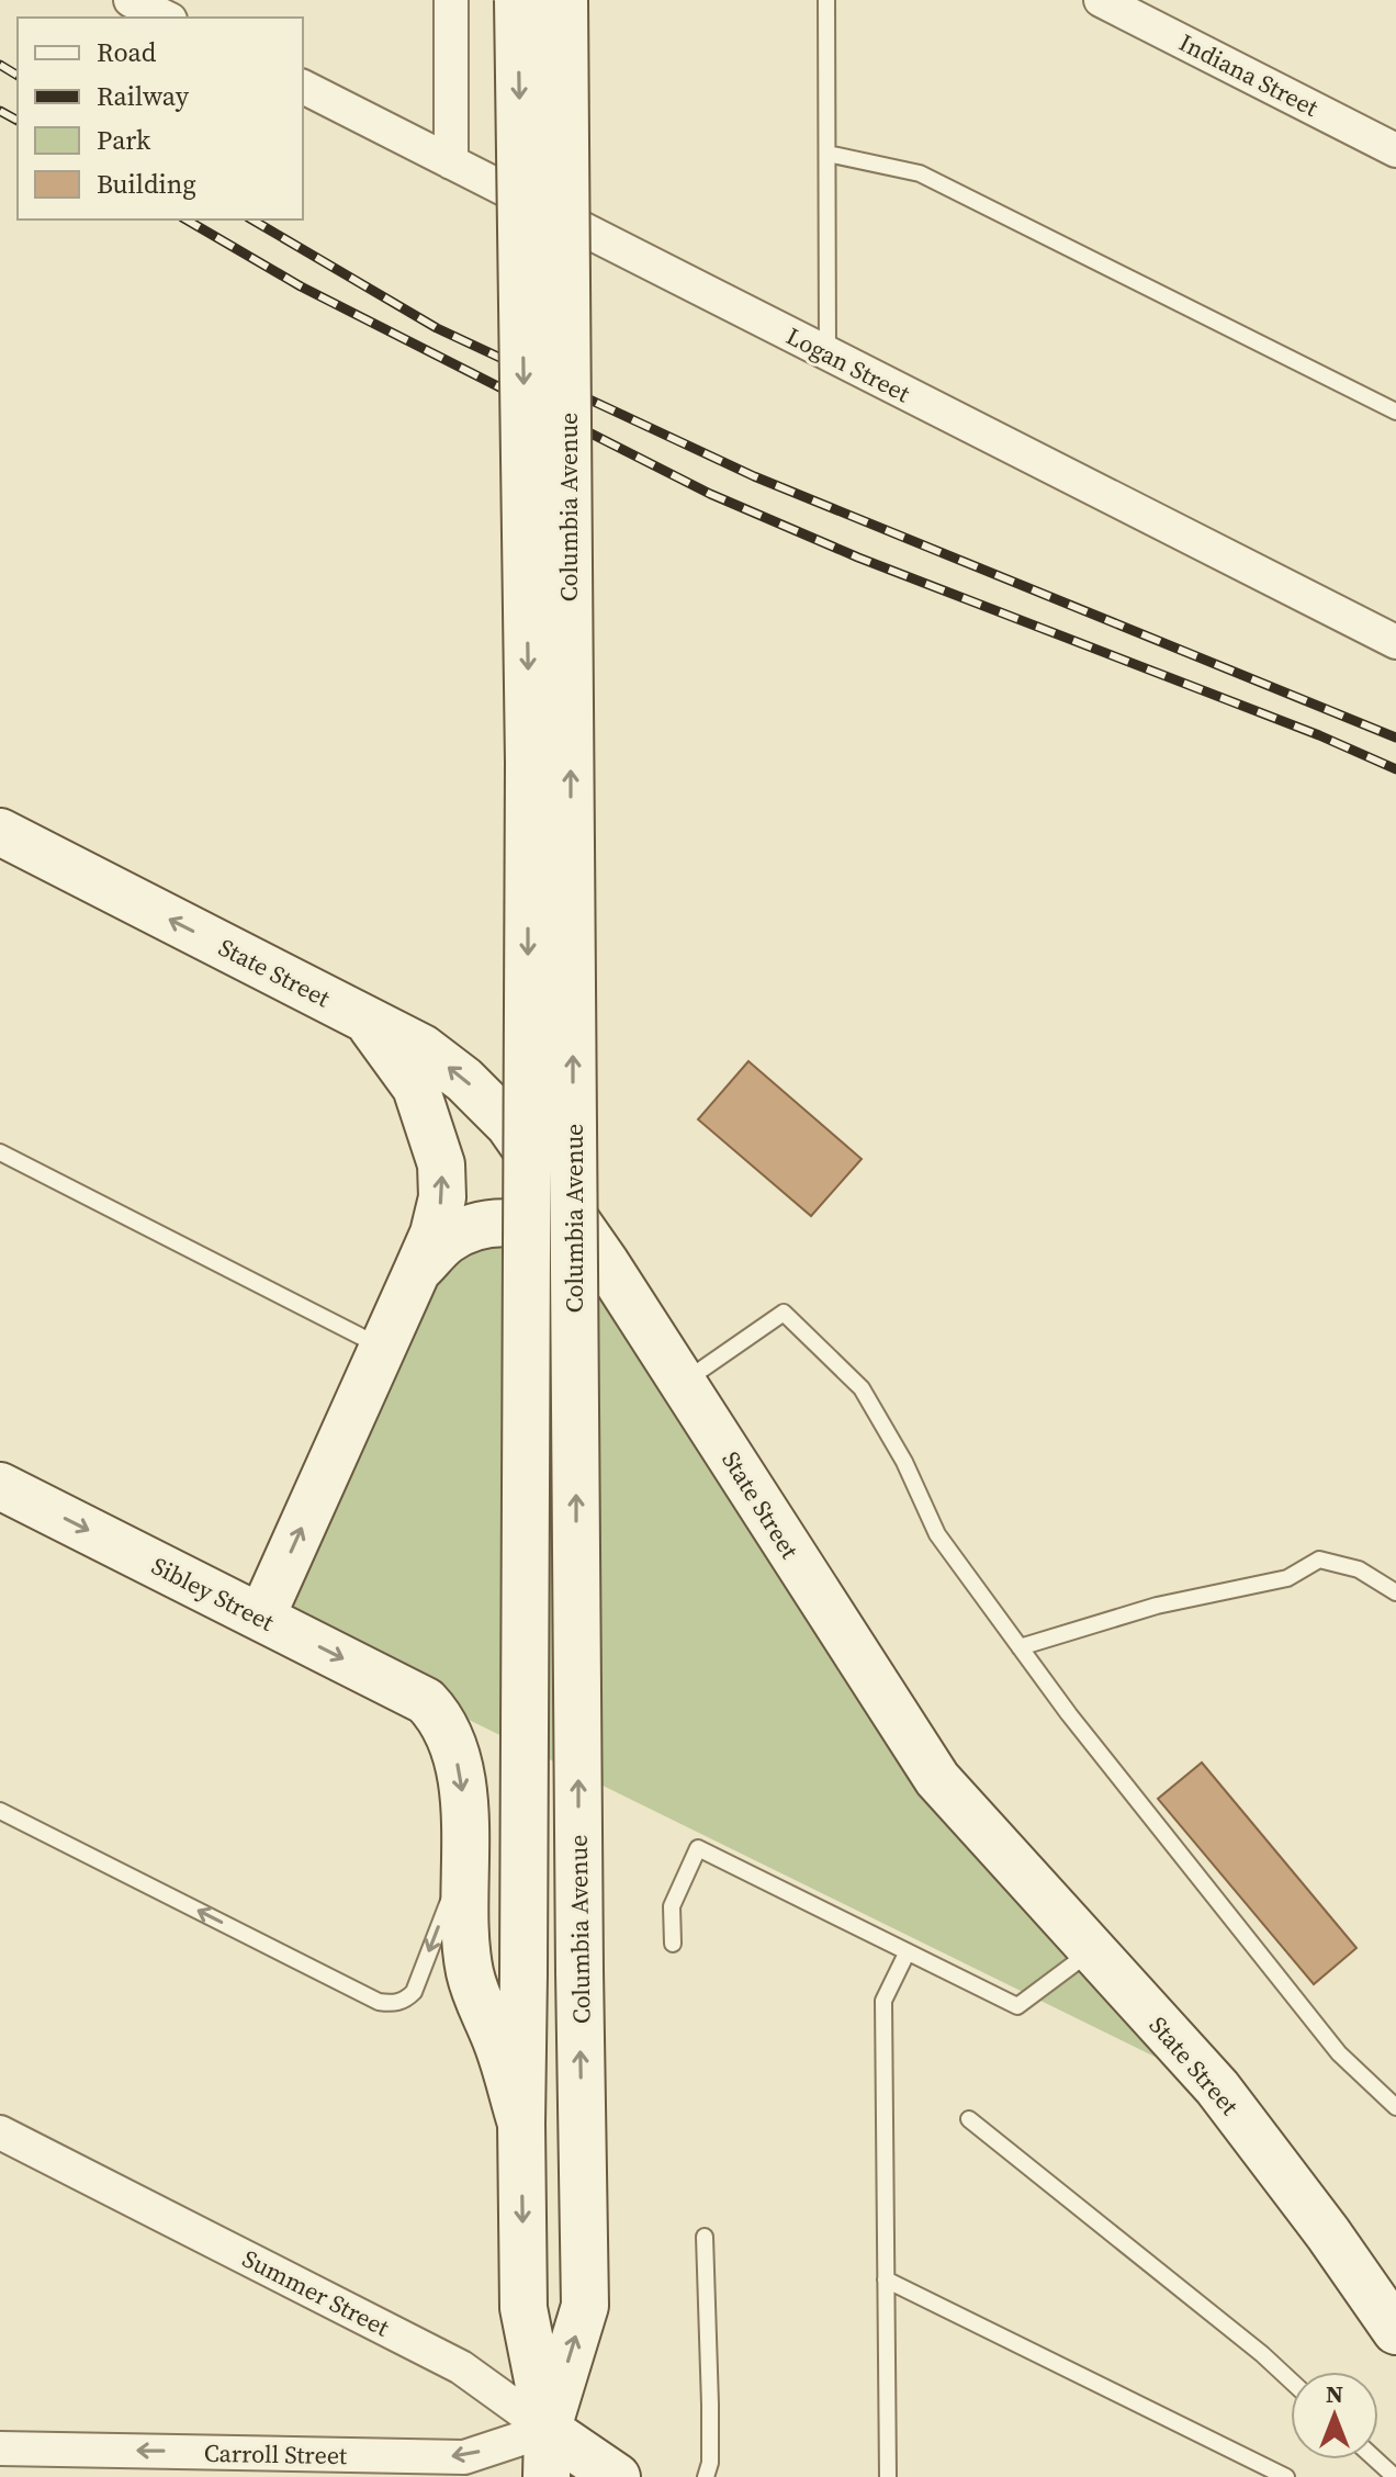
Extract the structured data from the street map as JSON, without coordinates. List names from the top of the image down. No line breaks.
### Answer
{"streets":{"street":["Indiana Street","Logan Street","Columbia Avenue","State Street","Sibley Street","Summer Street","Carroll Street"]},"crossings":[["Columbia Avenue","Summer Street"],["Columbia Avenue","Carroll Street"],["Summer Street","Carroll Street"]],"one_way":["State Street","Sibley Street","Carroll Street"],"legend":["Road","Railway","Park","Building"],"north":"top"}
